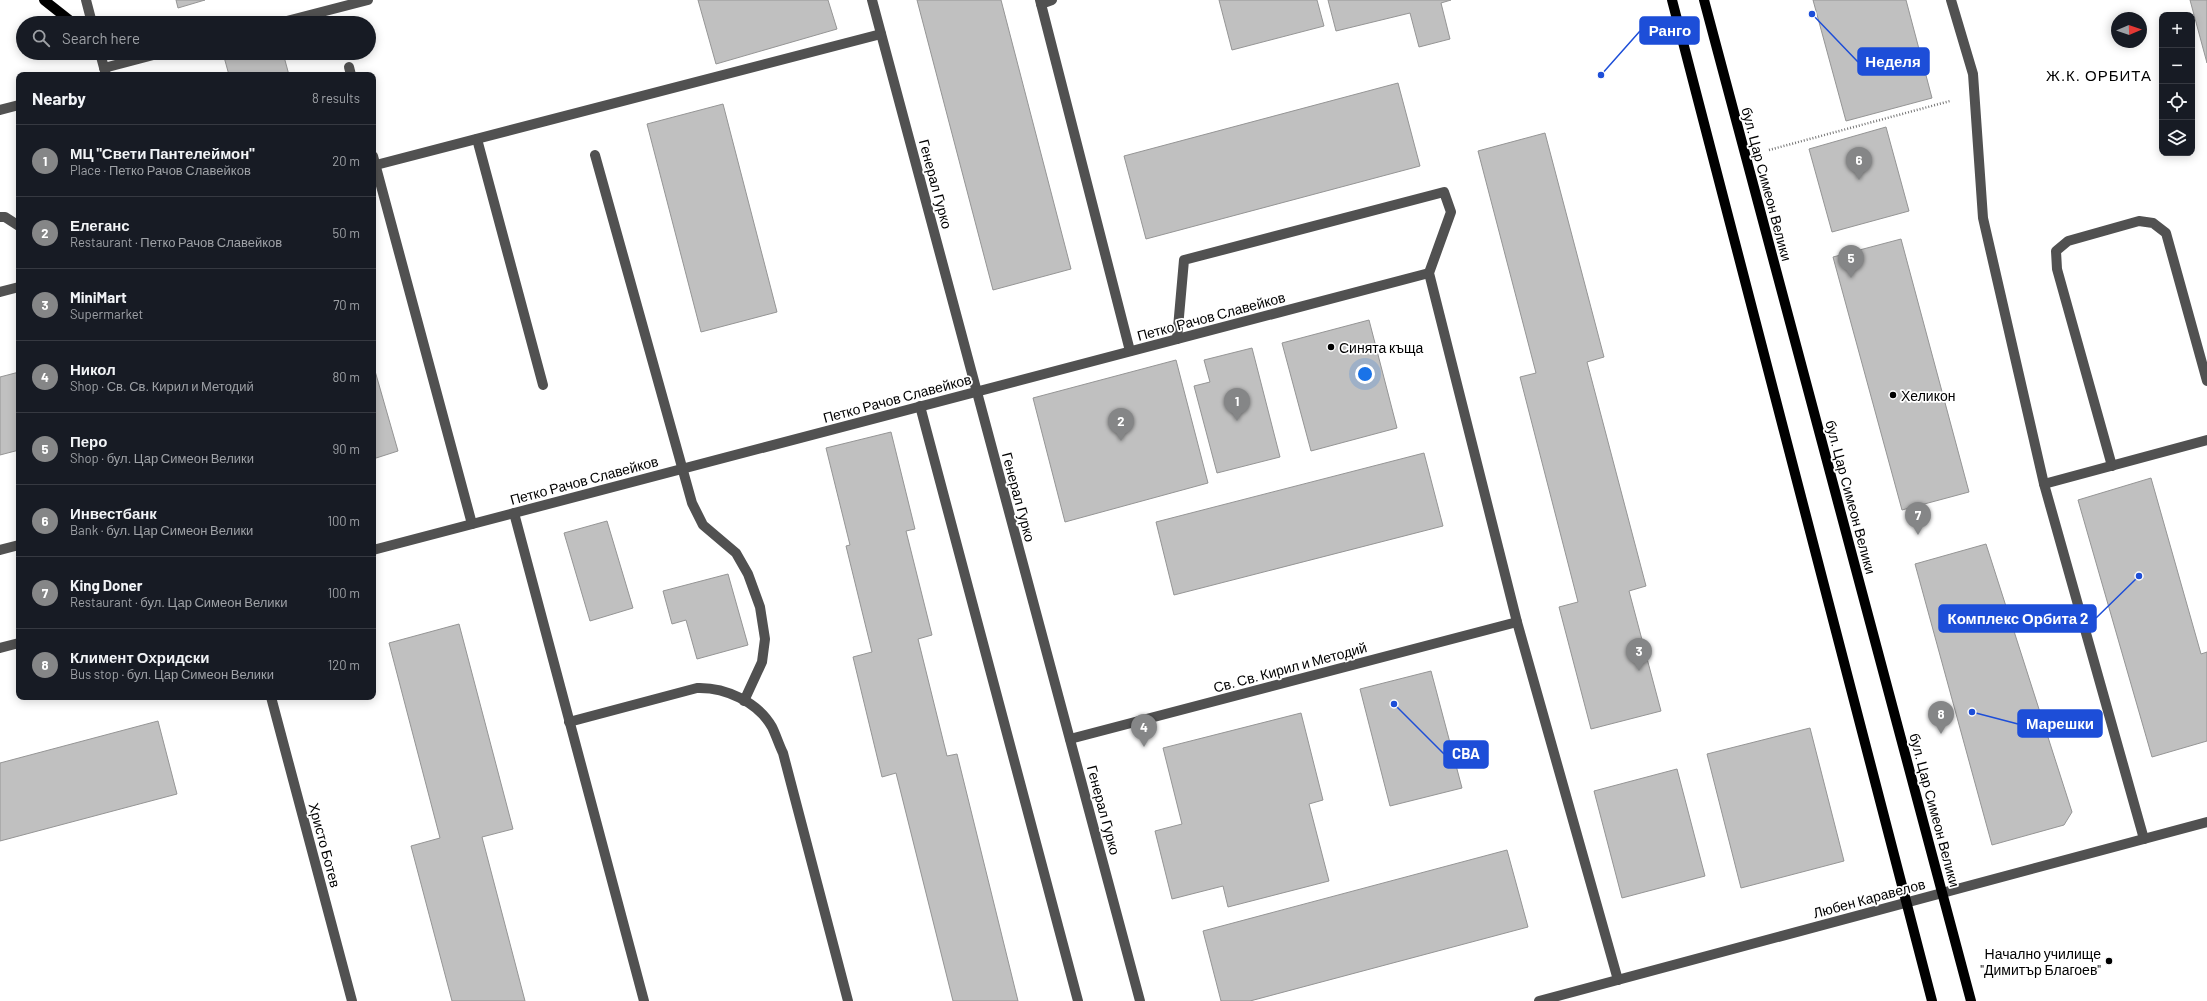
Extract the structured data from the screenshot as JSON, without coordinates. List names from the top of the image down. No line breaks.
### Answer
{"streets":{"main road":["бул. Цар Симеон Велики"],"street":["Генерал Гурко","Петко Рачов Славейков","Св. Св. Кирил и Методий","Христо Ботев","Любен Каравелов"]},"crossings":[["Генерал Гурко","Петко Рачов Славейков"],["Генерал Гурко","Св. Св. Кирил и Методий"],["бул. Цар Симеон Велики","Любен Каравелов"]],"districts":["Ж.К. ОРБИТА"],"places":["Неделя","Ранго","Синята къща","Хеликон","Комплекс Орбита 2","CBA","Марешки","Начално училище \"Димитър Благоев\""],"north":"right","page":{"map_buttons":["+","−"],"search":"Search here","heading":["Nearby","8 results"],"list":[{"mark":"1","name":"МЦ \"Свети Пантелеймон\"","note":"Place · Петко Рачов Славейков","value":"20 m"},{"mark":"2","name":"Елеганс","note":"Restaurant · Петко Рачов Славейков","value":"50 m"},{"mark":"3","name":"MiniMart","note":"Supermarket","value":"70 m"},{"mark":"4","name":"Никол","note":"Shop · Св. Св. Кирил и Методий","value":"80 m"},{"mark":"5","name":"Перо","note":"Shop · бул. Цар Симеон Велики","value":"90 m"},{"mark":"6","name":"Инвестбанк","note":"Bank · бул. Цар Симеон Велики","value":"100 m"},{"mark":"7","name":"King Doner","note":"Restaurant · бул. Цар Симеон Велики","value":"100 m"},{"mark":"8","name":"Климент Охридски","note":"Bus stop · бул. Цар Симеон Велики","value":"120 m"}],"pins":["6","5","1","2","7","3","8","4"]}}
